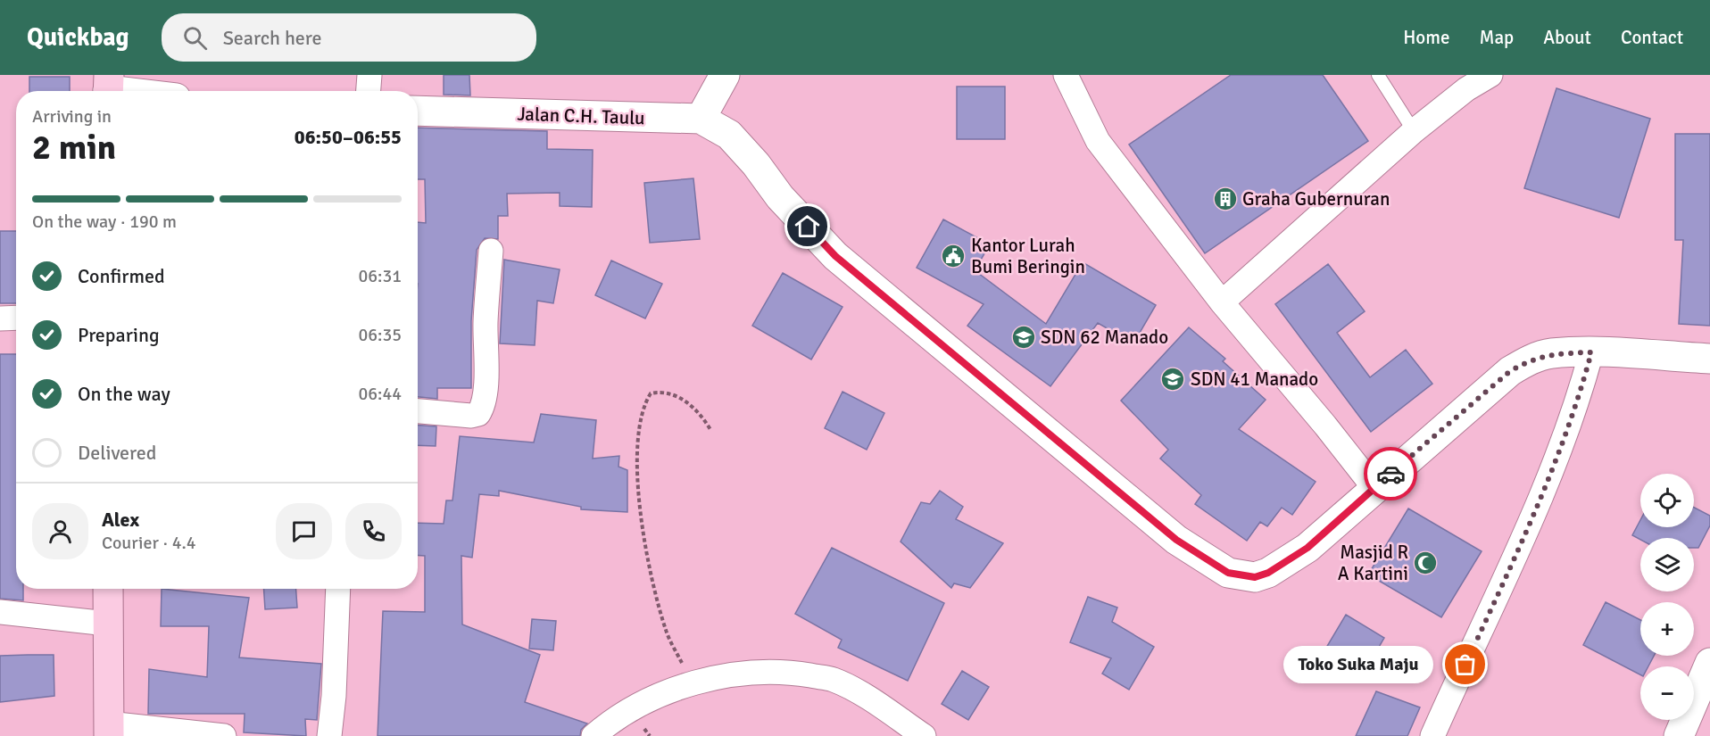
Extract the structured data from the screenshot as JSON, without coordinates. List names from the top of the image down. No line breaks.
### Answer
{"streets":{"street":["Jalan C.H. Taulu"]},"places":{"building":["Graha Gubernuran"],"public building":["Kantor Lurah Bumi Beringin"],"school or university":["SDN 62 Manado","SDN 41 Manado"],"mosque":["Masjid R A Kartini"],"other":["Toko Suka Maju"]},"page":{"header":"Quickbag","search":"Search here","nav":["Home","Map","About","Contact"],"heading":["2 min","Arriving in","06:50–06:55"],"panel":["Alex","Courier · 4.4"],"bar":"On the way · 190 m","list":[["Confirmed","06:31"],["Preparing","06:35"],["On the way","06:44"],"Delivered"],"map_buttons":["+","−"],"bubble":"Toko Suka Maju"}}
